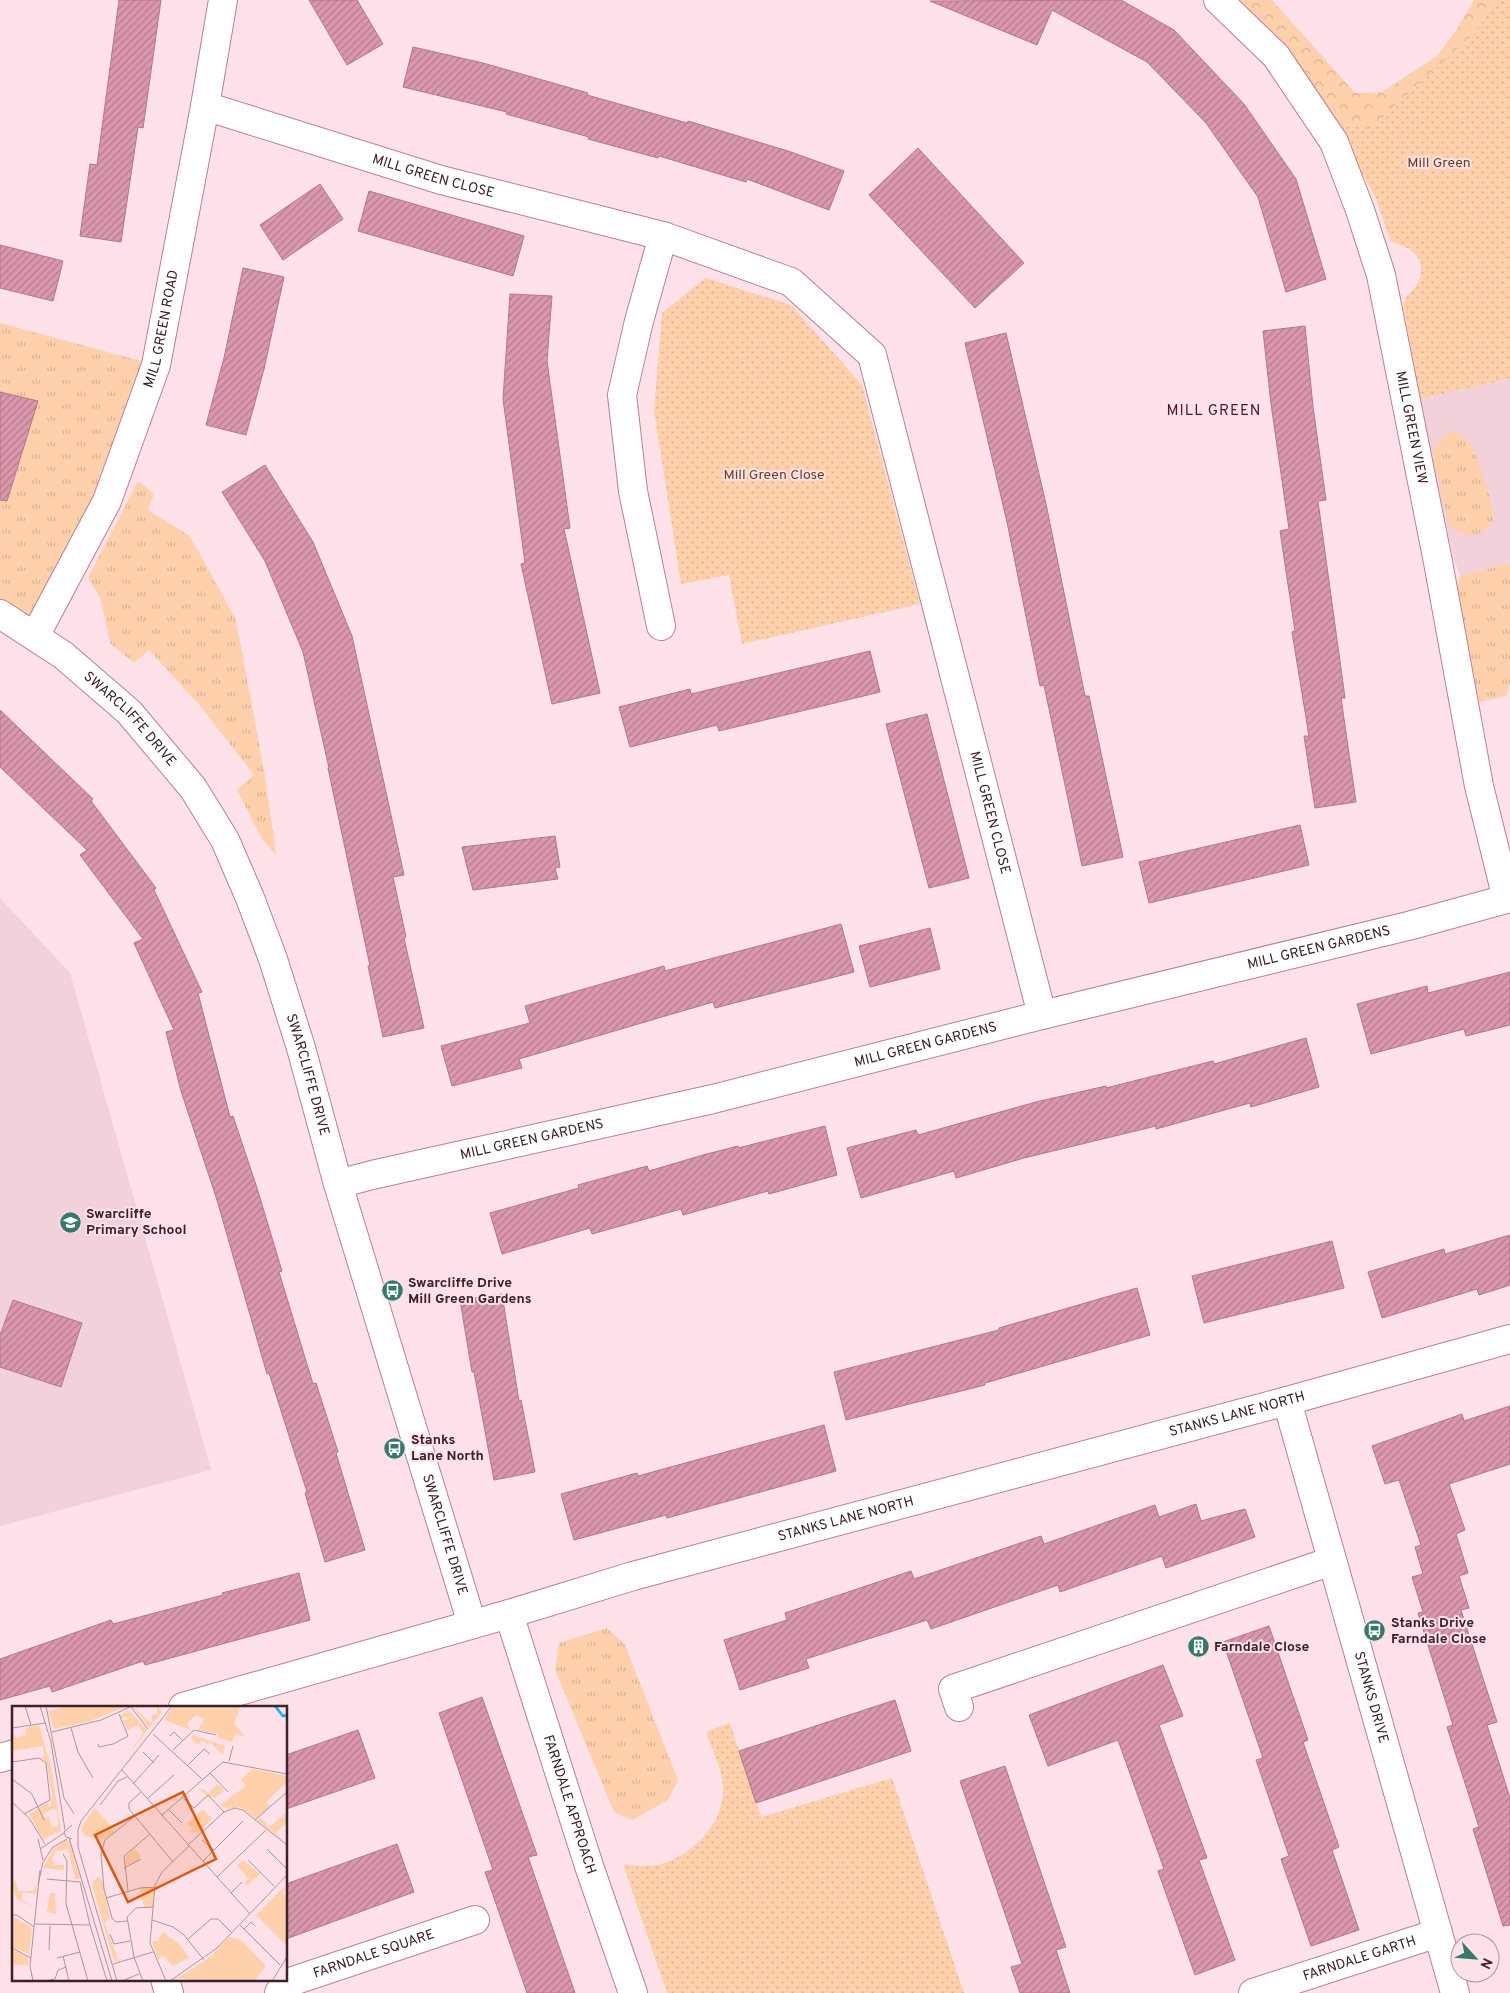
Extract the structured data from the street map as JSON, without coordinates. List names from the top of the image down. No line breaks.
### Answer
{"streets":{"street":["MILL GREEN CLOSE","MILL GREEN ROAD","MILL GREEN VIEW","SWARCLIFFE DRIVE","MILL GREEN GARDENS","STANKS LANE NORTH","STANKS DRIVE","FARNDALE APPROACH","FARNDALE SQUARE","FARNDALE GARTH"]},"crossings":[["MILL GREEN CLOSE","MILL GREEN ROAD"],["MILL GREEN CLOSE","MILL GREEN GARDENS"],["MILL GREEN ROAD","SWARCLIFFE DRIVE"],["MILL GREEN VIEW","MILL GREEN GARDENS"],["SWARCLIFFE DRIVE","MILL GREEN GARDENS"],["SWARCLIFFE DRIVE","STANKS LANE NORTH"],["STANKS LANE NORTH","STANKS DRIVE"],["STANKS LANE NORTH","FARNDALE APPROACH"],["STANKS DRIVE","FARNDALE GARTH"]],"districts":["MILL GREEN"],"parks":["Mill Green","Mill Green Close"],"places":{"school or university":["Swarcliffe Primary School"],"bus stop":["Swarcliffe Drive Mill Green Gardens","Stanks Lane North","Stanks Drive Farndale Close"],"building":["Farndale Close"]},"north":"bottom right"}
